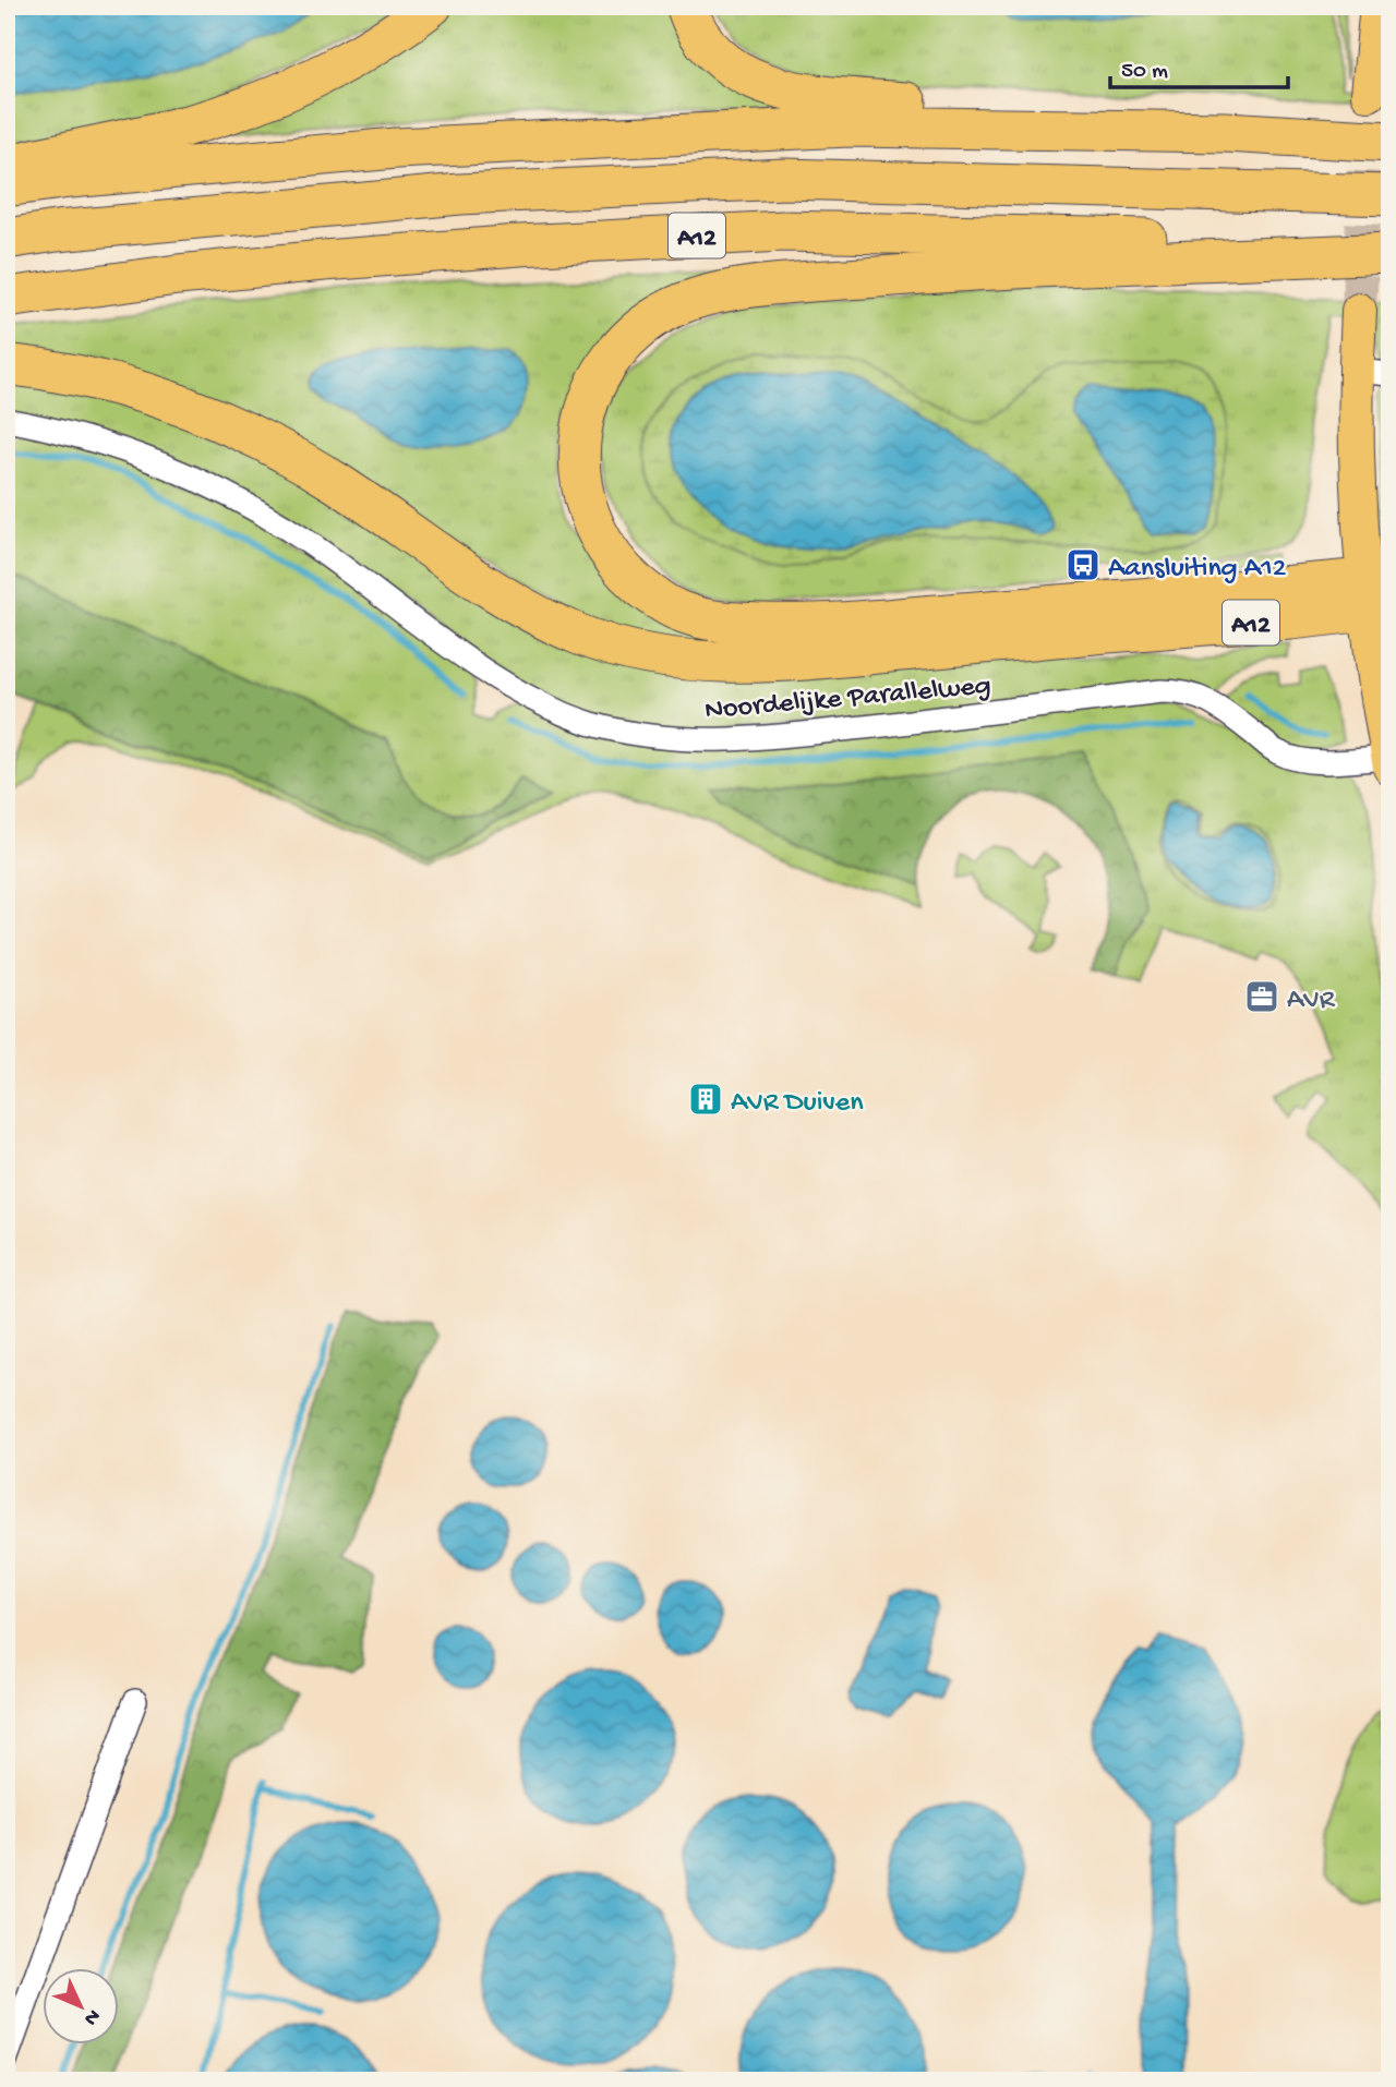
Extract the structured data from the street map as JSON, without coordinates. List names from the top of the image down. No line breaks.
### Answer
{"streets":{"highway":["A12"],"street":["Noordelijke Parallelweg"]},"places":{"bus stop":["Aansluiting A12"],"office":["AVR"],"building":["AVR Duiven"]},"scale_bar":"50 m","north":"bottom right"}
